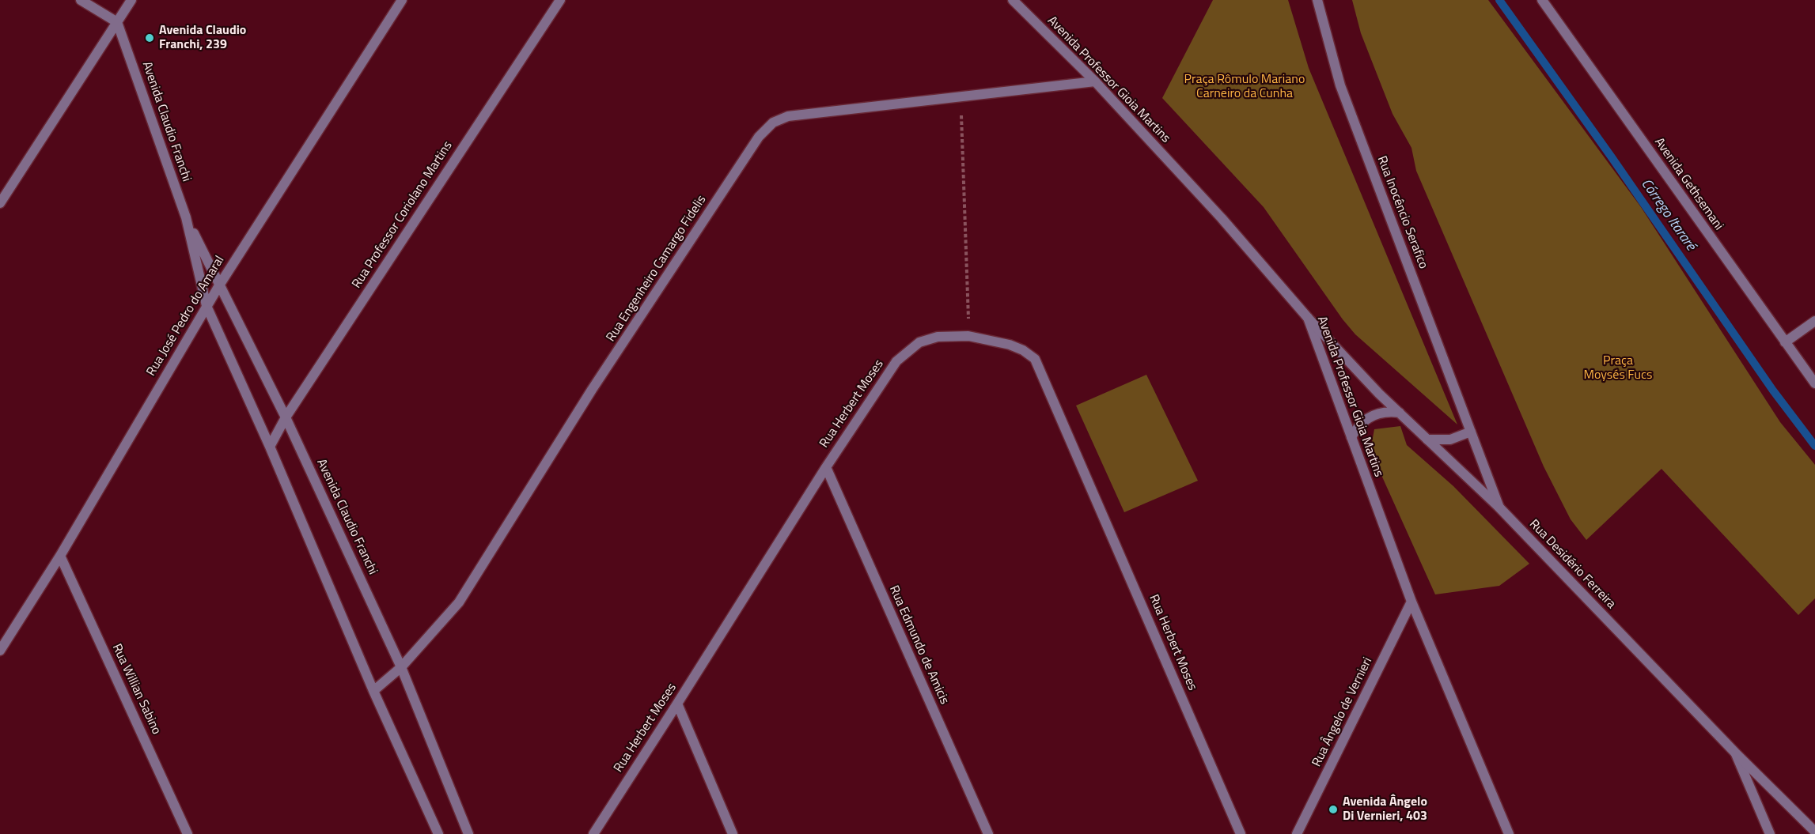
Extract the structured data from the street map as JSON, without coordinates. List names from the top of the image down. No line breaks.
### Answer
{"streets":{"street":["Avenida Professor Gioia Martins","Avenida Claudio Franchi","Avenida Gethsemani","Rua Inocêncio Serafico","Rua Professor Coriolano Martins","Rua Engenheiro Camargo Fidelis","Rua José Pedro do Amaral","Rua Herbert Moses","Rua Desidério Ferreira","Rua Edmundo de Amicis","Rua Willian Sabino","Rua Ângelo de Vernieri"]},"crossings":[["Avenida Professor Gioia Martins","Rua Engenheiro Camargo Fidelis"],["Avenida Professor Gioia Martins","Rua Desidério Ferreira"],["Avenida Professor Gioia Martins","Rua Ângelo de Vernieri"],["Avenida Claudio Franchi","Rua Professor Coriolano Martins"],["Avenida Claudio Franchi","Rua Engenheiro Camargo Fidelis"],["Avenida Claudio Franchi","Rua José Pedro do Amaral"],["Rua Inocêncio Serafico","Rua Desidério Ferreira"],["Rua José Pedro do Amaral","Rua Willian Sabino"],["Rua Herbert Moses","Rua Edmundo de Amicis"]],"water":["Córrego Itararé"],"parks":["Praça Rômulo Mariano Carneiro da Cunha","Praça Moysés Fucs"],"places":["Avenida Claudio Franchi, 239","Avenida Ângelo Di Vernieri, 403"]}
